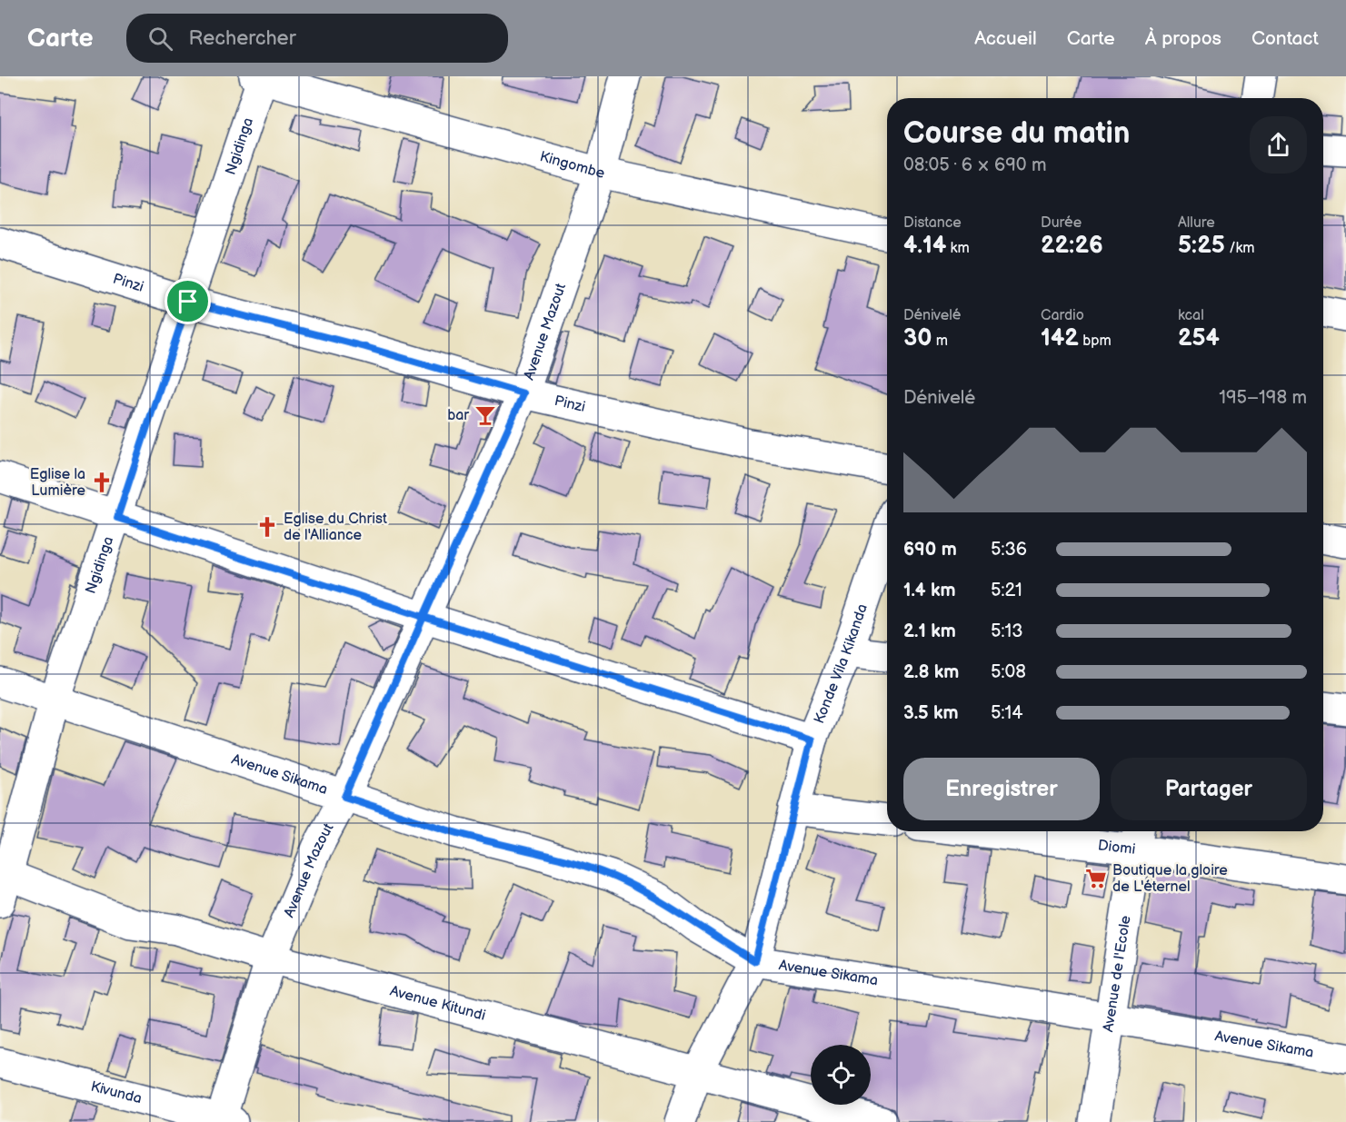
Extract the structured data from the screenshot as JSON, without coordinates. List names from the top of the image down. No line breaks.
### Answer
{"streets":{"street":["Ngidinga","Kingombe","Pinzi","Avenue Mazout","Konde Vila Kikanda","Avenue Sikama","Diomi","Avenue de l'Ecole","Avenue Kitundi","Kivunda"]},"crossings":[["Ngidinga","Kingombe"],["Ngidinga","Pinzi"],["Ngidinga","Avenue Sikama"],["Ngidinga","Avenue Kitundi"],["Kingombe","Avenue Mazout"],["Pinzi","Avenue Mazout"],["Avenue Mazout","Avenue Sikama"],["Avenue Mazout","Avenue Kitundi"],["Avenue Mazout","Kivunda"],["Konde Vila Kikanda","Avenue Sikama"],["Konde Vila Kikanda","Avenue Kitundi"],["Avenue Sikama","Avenue de l'Ecole"],["Diomi","Avenue de l'Ecole"]],"places":{"bar":["bar"],"church":["Eglise la Lumière","Eglise du Christ de l'Alliance"],"supermarket":["Boutique la gloire de L'éternel"]},"page":{"header":"Carte","search":"Rechercher","nav":["Accueil","Carte","À propos","Contact"],"heading":["Course du matin","08:05 · 6 × 690 m"],"stats":[["Distance","4.14 km"],["Durée","22:26"],["Allure","5:25 /km"],["Dénivelé","30 m"],["Cardio","142 bpm"],["kcal","254"]],"chart":["Dénivelé","195–198 m"],"list":[{"name":"690 m","note":"5:36"},{"name":"1.4 km","note":"5:21"},{"name":"2.1 km","note":"5:13"},{"name":"2.8 km","note":"5:08"},{"name":"3.5 km","note":"5:14"}],"buttons":["Enregistrer","Partager"]}}
